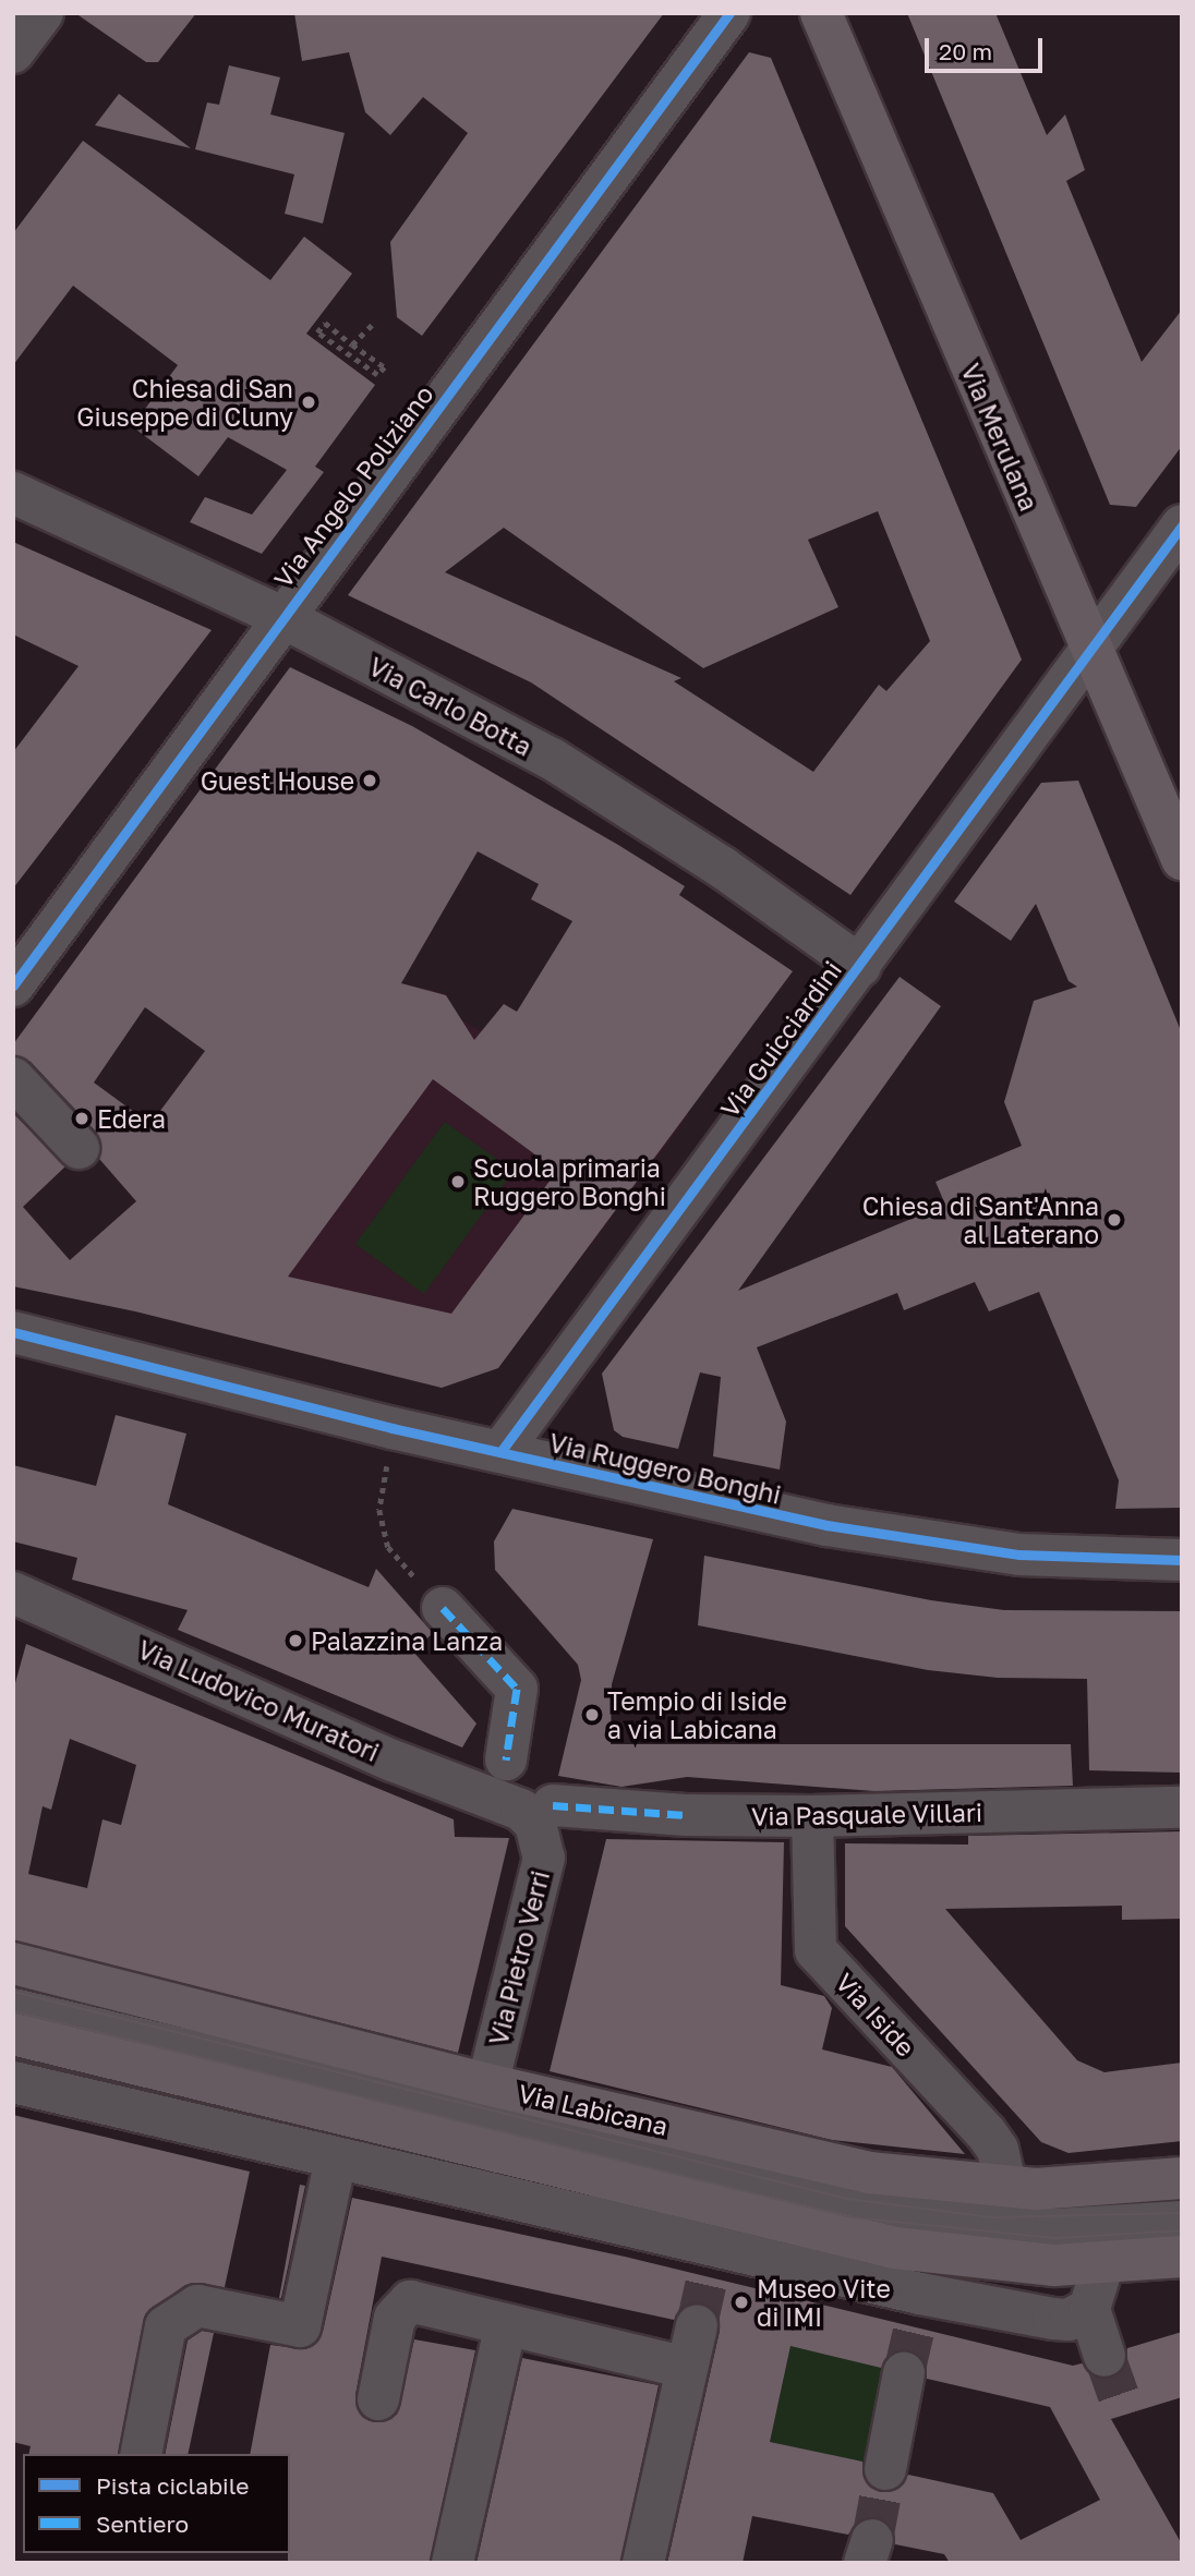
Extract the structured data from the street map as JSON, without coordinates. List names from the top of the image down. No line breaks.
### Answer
{"streets":{"main road":["Via Merulana","Via Labicana"],"street":["Via Angelo Poliziano","Via Carlo Botta","Via Guicciardini","Via Ruggero Bonghi","Via Ludovico Muratori","Via Pasquale Villari","Via Pietro Verri","Via Iside"]},"crossings":[["Via Merulana","Via Guicciardini"],["Via Angelo Poliziano","Via Carlo Botta"],["Via Carlo Botta","Via Guicciardini"],["Via Guicciardini","Via Ruggero Bonghi"],["Via Ludovico Muratori","Via Pietro Verri"],["Via Pasquale Villari","Via Iside"],["Via Pietro Verri","Via Labicana"],["Via Iside","Via Labicana"]],"places":["Chiesa di San Giuseppe di Cluny","Guest House","Edera","Scuola primaria Ruggero Bonghi","Chiesa di Sant'Anna al Laterano","Palazzina Lanza","Tempio di Iside a via Labicana","Museo Vite di IMI"],"legend":["Pista ciclabile","Sentiero"],"scale_bar":"20 m"}
